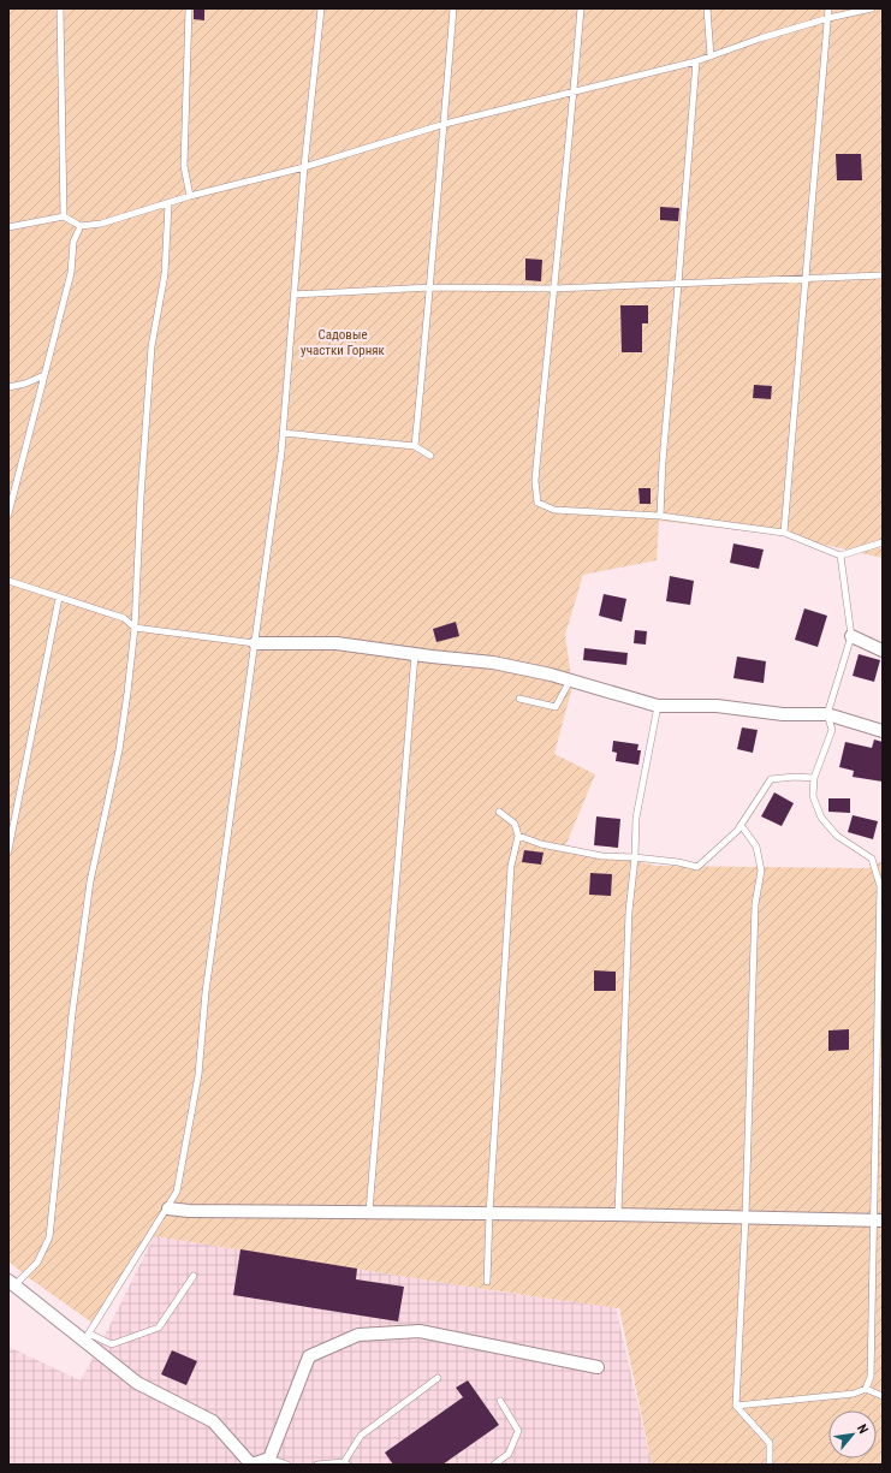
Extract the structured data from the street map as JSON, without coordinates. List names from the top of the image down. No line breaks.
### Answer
{"parks":["Садовые участки Горняк"],"north":"top right"}
